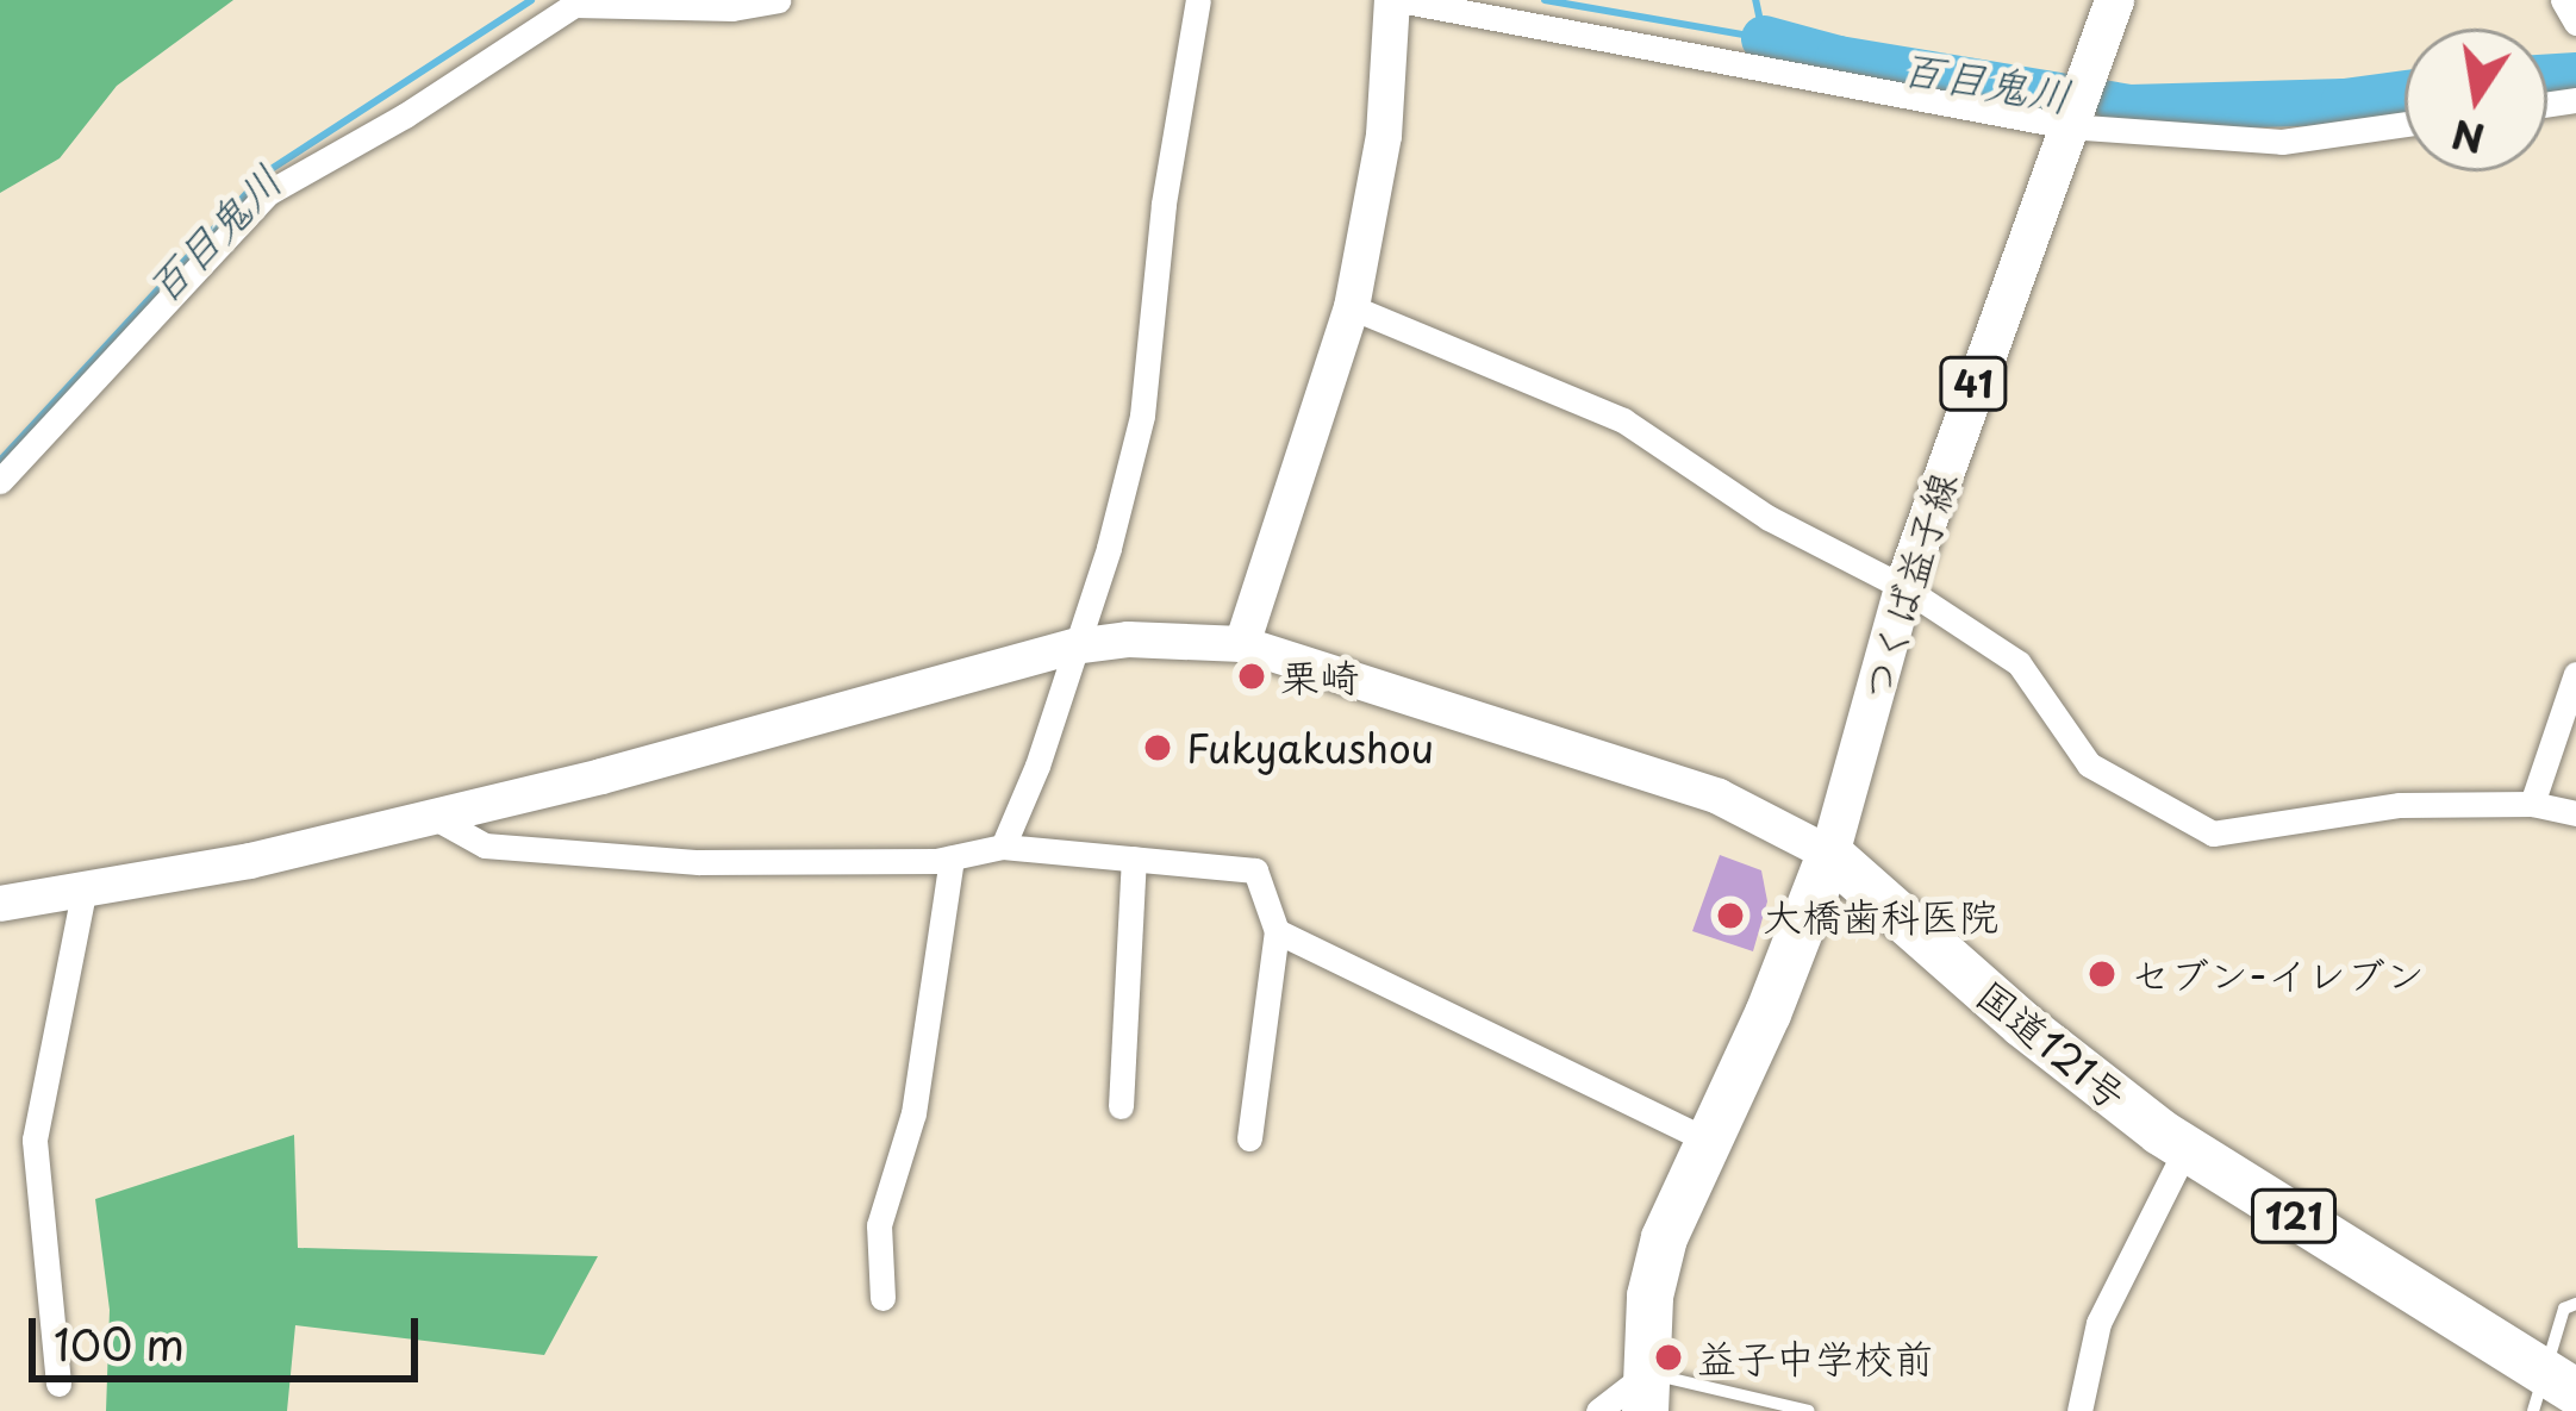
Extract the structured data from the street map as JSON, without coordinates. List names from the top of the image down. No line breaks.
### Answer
{"streets":{"highway":["国道121号","121"],"main road":["41","つくば益子線"]},"crossings":[["つくば益子線","国道121号"]],"water":["百目鬼川"],"places":["栗崎","Fukyakushou","大橋歯科医院","セブン-イレブン","益子中学校前"],"scale_bar":"100 m","north":"bottom"}
